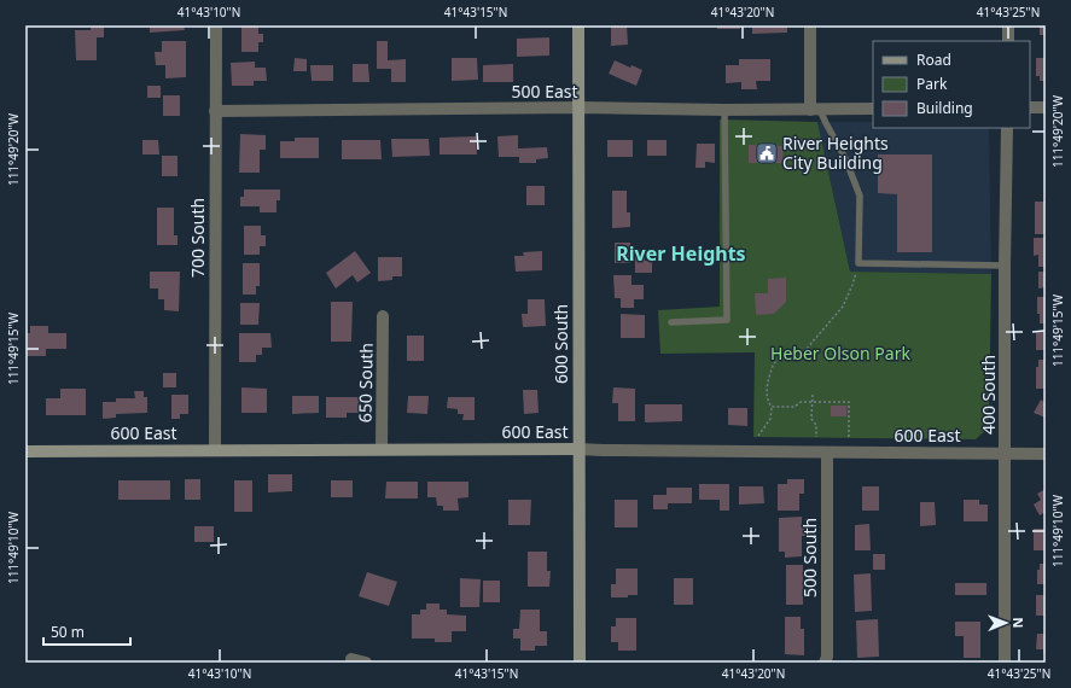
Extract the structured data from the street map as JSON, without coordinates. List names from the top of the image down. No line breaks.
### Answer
{"streets":{"street":["500 East","700 South","600 South","650 South","400 South","600 East","500 South"]},"crossings":[["500 East","700 South"],["500 East","600 South"],["700 South","600 East"],["600 South","600 East"],["650 South","600 East"],["400 South","600 East"],["600 East","500 South"]],"districts":["River Heights"],"parks":["Heber Olson Park"],"places":{"public building":["River Heights City Building"]},"legend":["Road","Park","Building"],"scale_bar":"50 m","north":"right","coordinates":["41°43'10\"N","41°43'15\"N","41°43'20\"N","41°43'25\"N","111°49'20\"W","111°49'15\"W","111°49'10\"W"]}
